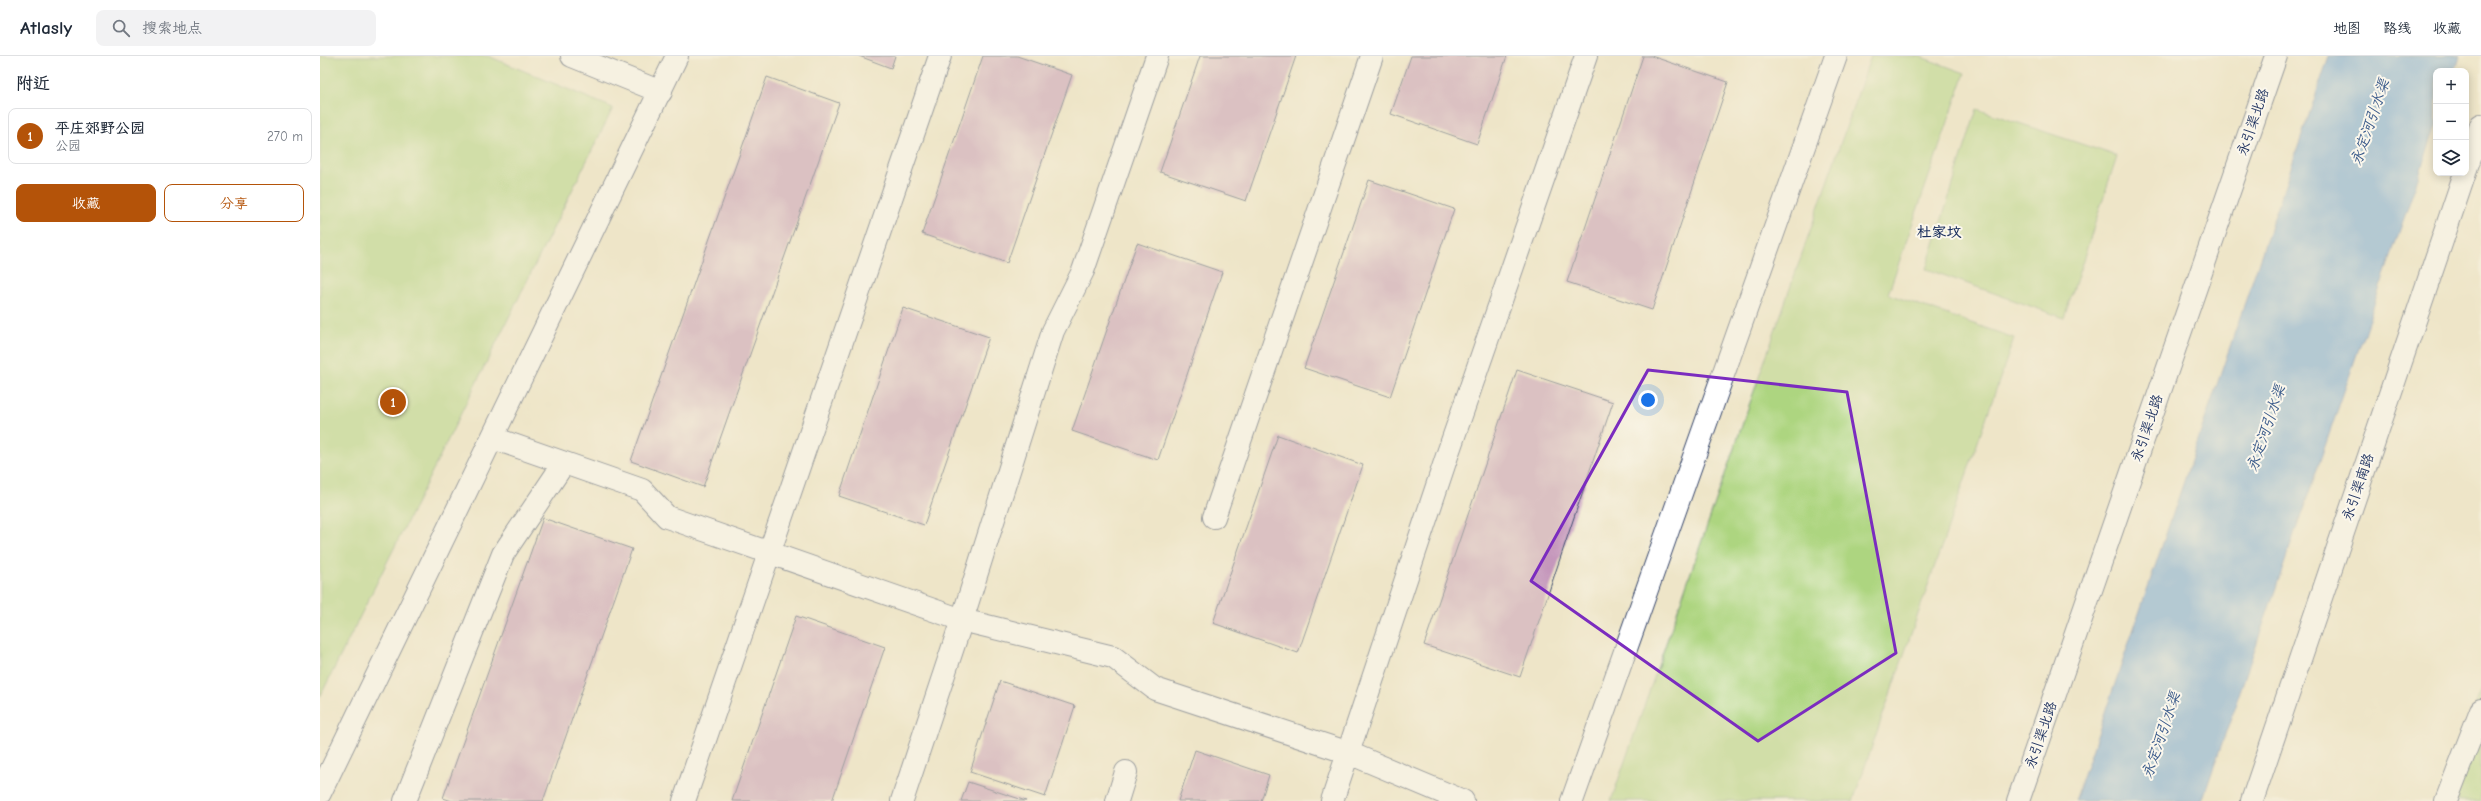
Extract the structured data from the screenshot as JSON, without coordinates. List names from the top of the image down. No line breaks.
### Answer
{"streets":{"street":["永引渠北路","永引渠南路"]},"districts":["杜家坟"],"water":["永定河引水渠"],"page":{"header":"Atlasly","search":"搜索地点","nav":["地图","路线","收藏"],"heading":"附近","map_buttons":["+","−"],"list":[{"mark":"1","name":"平庄郊野公园","note":"公园","value":"270 m"}],"buttons":["收藏","分享"],"pins":"1"}}
